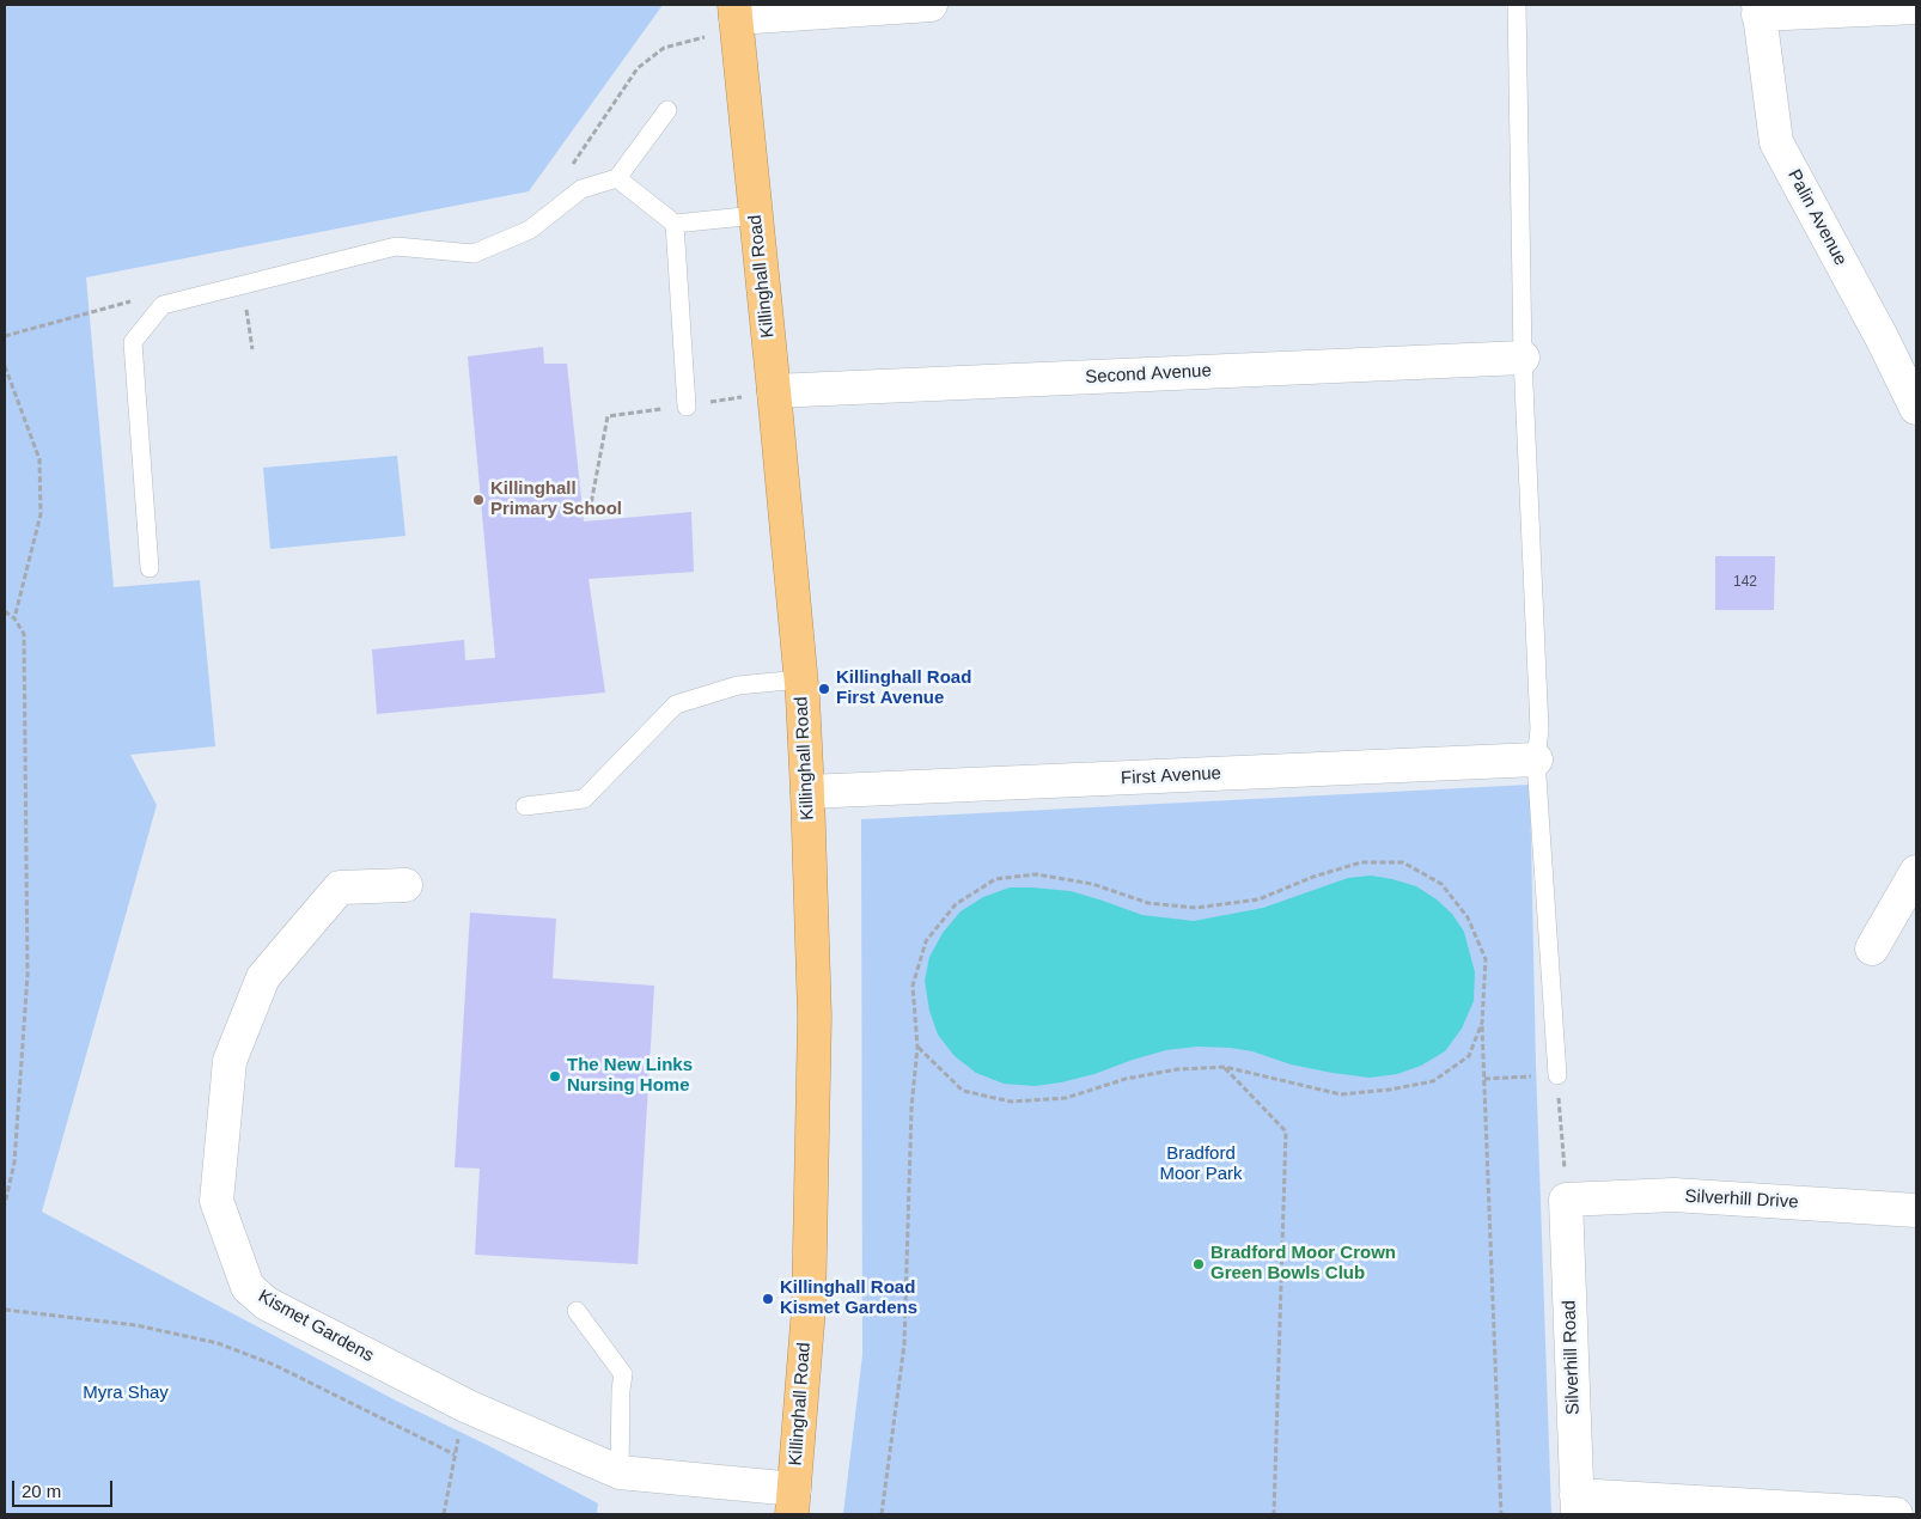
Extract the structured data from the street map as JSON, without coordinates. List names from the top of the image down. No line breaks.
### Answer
{"streets":{"highway":["Killinghall Road"],"street":["Palin Avenue","Second Avenue","First Avenue","Silverhill Drive","Kismet Gardens","Silverhill Road"]},"crossings":[["Killinghall Road","Second Avenue"],["Killinghall Road","First Avenue"],["Killinghall Road","Kismet Gardens"],["Silverhill Drive","Silverhill Road"]],"parks":["Bradford Moor Park","Myra Shay"],"places":["Killinghall Primary School","Killinghall Road First Avenue","The New Links Nursing Home","Bradford Moor Crown Green Bowls Club","Killinghall Road Kismet Gardens"],"house_numbers":["142"],"scale_bar":"20 m"}
